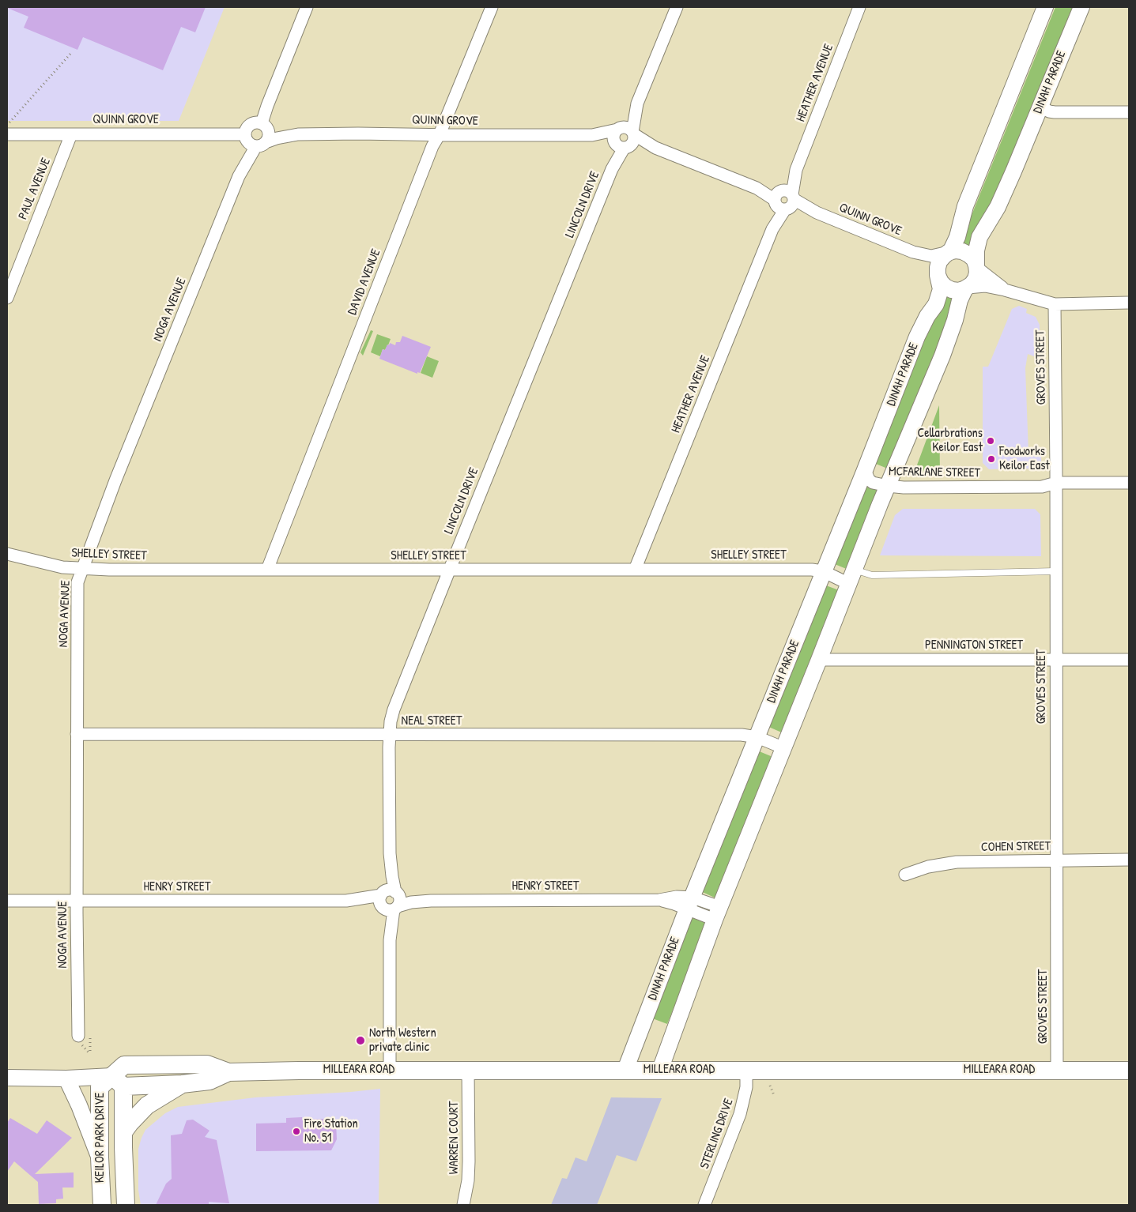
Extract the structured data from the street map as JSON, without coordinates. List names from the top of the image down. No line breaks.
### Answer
{"streets":{"main road":["MILLEARA ROAD","KEILOR PARK DRIVE"],"street":["DINAH PARADE","HEATHER AVENUE","QUINN GROVE","PAUL AVENUE","LINCOLN DRIVE","DAVID AVENUE","NOGA AVENUE","GROVES STREET","MCFARLANE STREET","SHELLEY STREET","PENNINGTON STREET","NEAL STREET","COHEN STREET","HENRY STREET","STERLING DRIVE","WARREN COURT"]},"crossings":[["DINAH PARADE","QUINN GROVE"],["DINAH PARADE","MCFARLANE STREET"],["DINAH PARADE","SHELLEY STREET"],["DINAH PARADE","NEAL STREET"],["DINAH PARADE","HENRY STREET"],["DINAH PARADE","MILLEARA ROAD"],["HEATHER AVENUE","QUINN GROVE"],["HEATHER AVENUE","SHELLEY STREET"],["QUINN GROVE","PAUL AVENUE"],["QUINN GROVE","LINCOLN DRIVE"],["QUINN GROVE","DAVID AVENUE"],["QUINN GROVE","NOGA AVENUE"],["LINCOLN DRIVE","SHELLEY STREET"],["LINCOLN DRIVE","NEAL STREET"],["LINCOLN DRIVE","HENRY STREET"],["LINCOLN DRIVE","MILLEARA ROAD"],["DAVID AVENUE","SHELLEY STREET"],["NOGA AVENUE","SHELLEY STREET"],["NOGA AVENUE","NEAL STREET"],["NOGA AVENUE","HENRY STREET"],["GROVES STREET","MCFARLANE STREET"],["GROVES STREET","PENNINGTON STREET"],["GROVES STREET","COHEN STREET"],["GROVES STREET","MILLEARA ROAD"],["MILLEARA ROAD","STERLING DRIVE"],["MILLEARA ROAD","KEILOR PARK DRIVE"],["MILLEARA ROAD","WARREN COURT"]],"places":["Cellarbrations Keilor East","Foodworks Keilor East","North Western private clinic","Fire Station No. 51"]}
